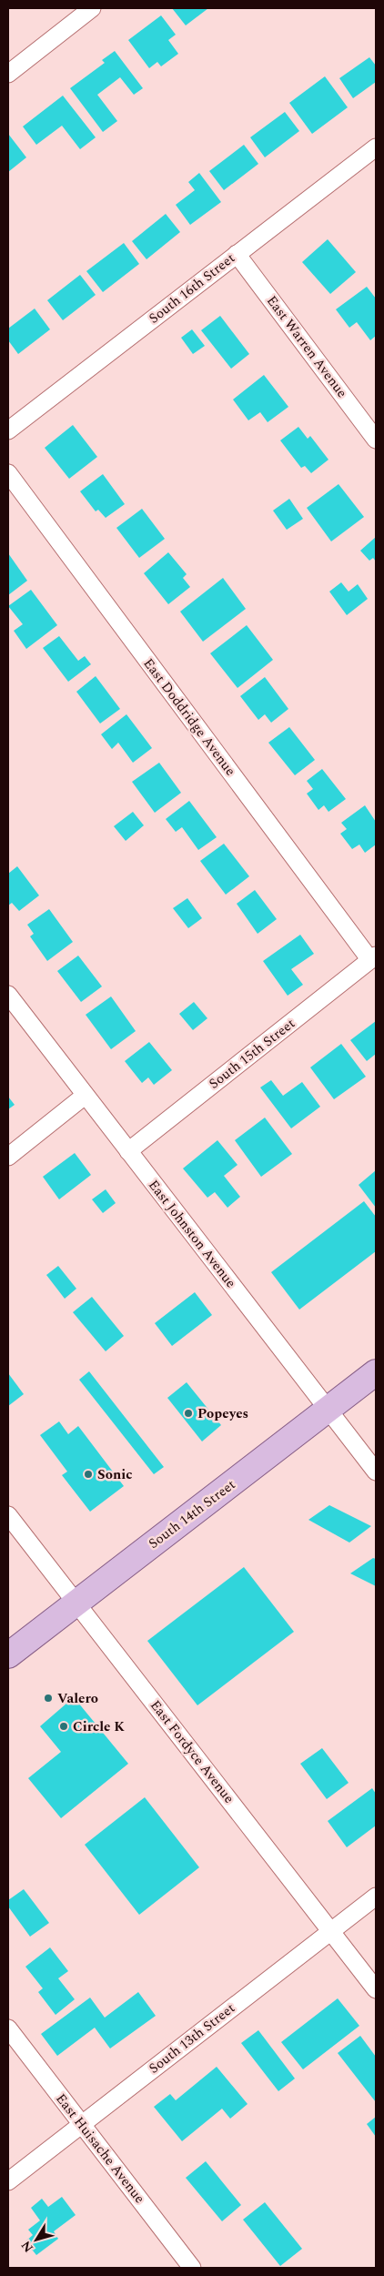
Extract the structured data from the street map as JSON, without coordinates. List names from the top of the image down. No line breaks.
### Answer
{"streets":{"main road":["South 14th Street"],"street":["South 16th Street","East Warren Avenue","East Doddridge Avenue","South 15th Street","East Johnston Avenue","East Fordyce Avenue","South 13th Street","East Huisache Avenue"]},"crossings":[["South 16th Street","East Warren Avenue"],["East Doddridge Avenue","South 15th Street"],["South 15th Street","East Johnston Avenue"],["East Johnston Avenue","South 14th Street"],["South 14th Street","East Fordyce Avenue"],["East Fordyce Avenue","South 13th Street"],["South 13th Street","East Huisache Avenue"]],"places":["Popeyes","Sonic","Valero","Circle K"],"north":"bottom left"}
